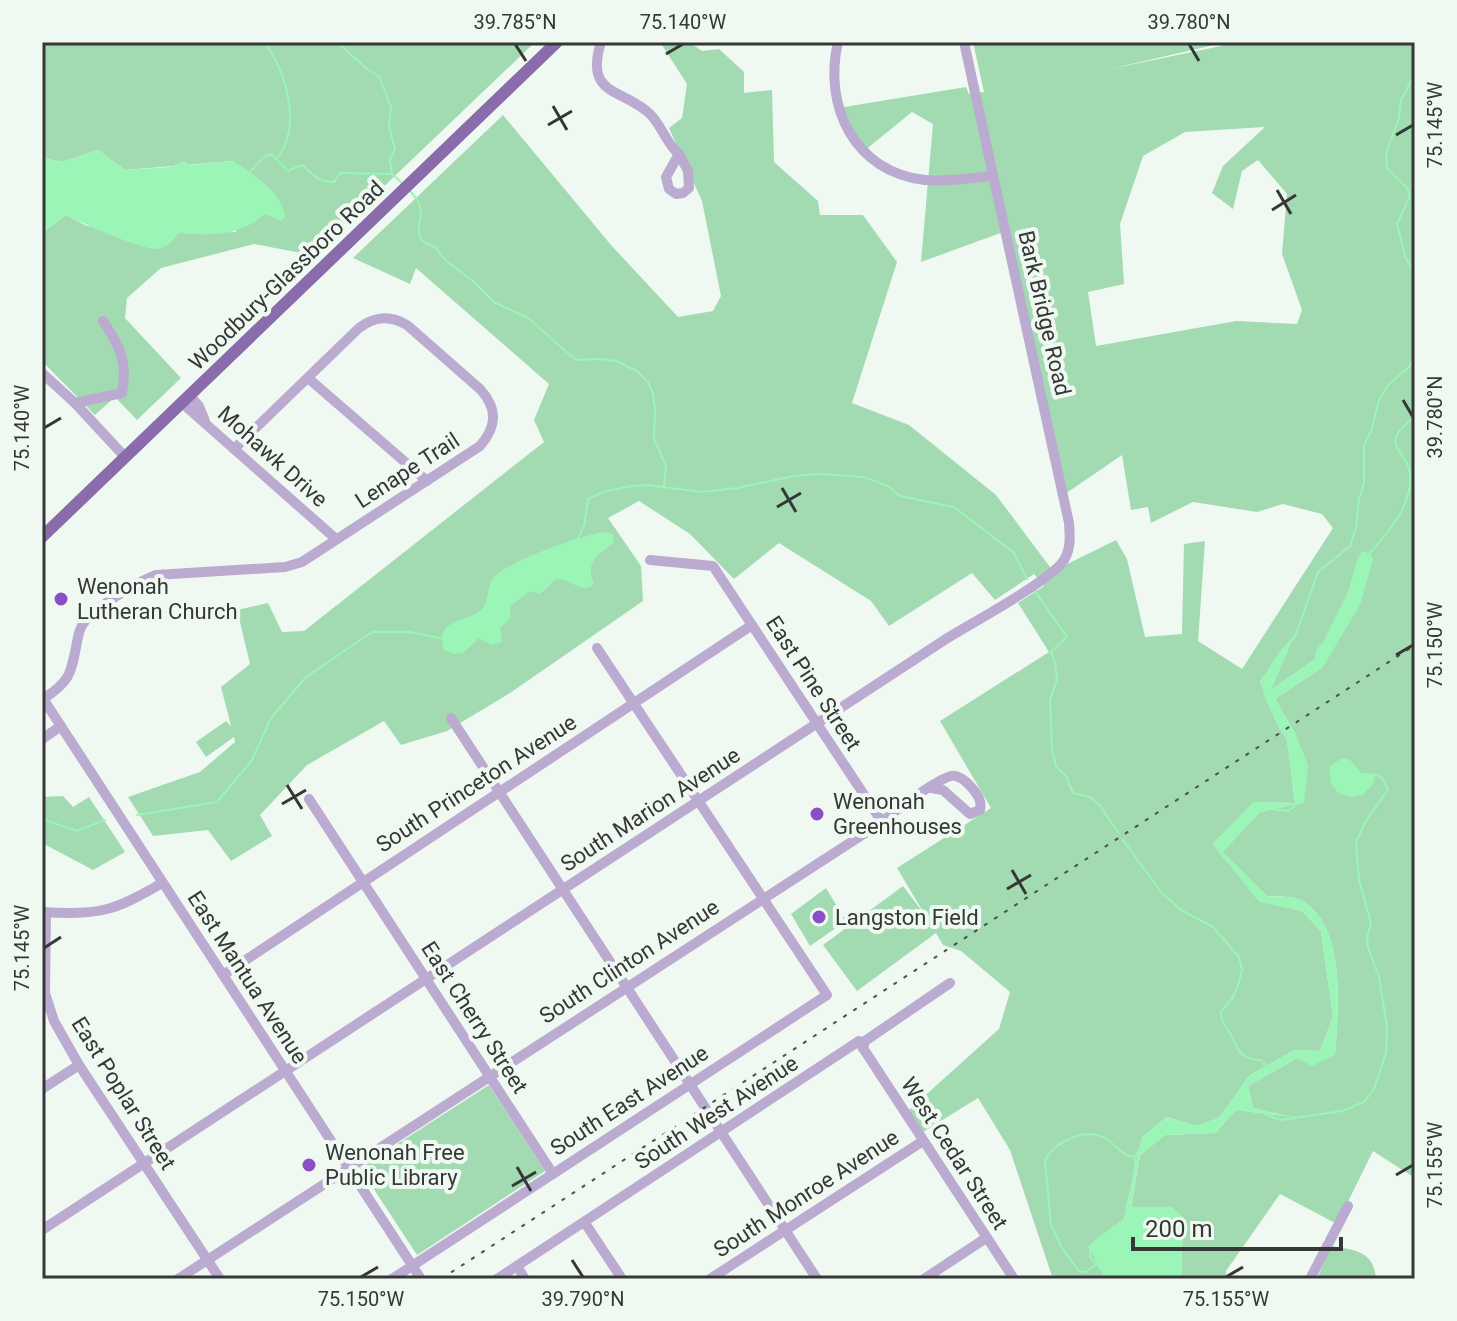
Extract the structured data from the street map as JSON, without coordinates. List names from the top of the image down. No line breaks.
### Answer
{"streets":{"main road":["Woodbury-Glassboro Road"],"street":["Bark Bridge Road","Mohawk Drive","Lenape Trail","East Pine Street","South Princeton Avenue","South Marion Avenue","South Clinton Avenue","East Mantua Avenue","East Cherry Street","East Poplar Street","South East Avenue","South West Avenue","West Cedar Street","South Monroe Avenue"]},"crossings":[["Woodbury-Glassboro Road","Mohawk Drive"],["Bark Bridge Road","South Marion Avenue"],["Mohawk Drive","Lenape Trail"],["Lenape Trail","East Mantua Avenue"],["East Pine Street","South Princeton Avenue"],["East Pine Street","South Marion Avenue"],["East Pine Street","South Clinton Avenue"],["South Princeton Avenue","East Mantua Avenue"],["South Princeton Avenue","East Cherry Street"],["South Marion Avenue","East Mantua Avenue"],["South Marion Avenue","East Cherry Street"],["South Marion Avenue","East Poplar Street"],["South Clinton Avenue","East Mantua Avenue"],["South Clinton Avenue","East Cherry Street"],["South Clinton Avenue","East Poplar Street"],["South Clinton Avenue","South East Avenue"],["East Mantua Avenue","South East Avenue"],["East Cherry Street","South East Avenue"],["South West Avenue","West Cedar Street"],["West Cedar Street","South Monroe Avenue"]],"places":["Wenonah Lutheran Church","Wenonah Greenhouses","Langston Field","Wenonah Free Public Library"],"scale_bar":"200 m","coordinates":["39.785°N","75.140°W","39.780°N","75.145°W","75.150°W","75.155°W","39.790°N"]}
